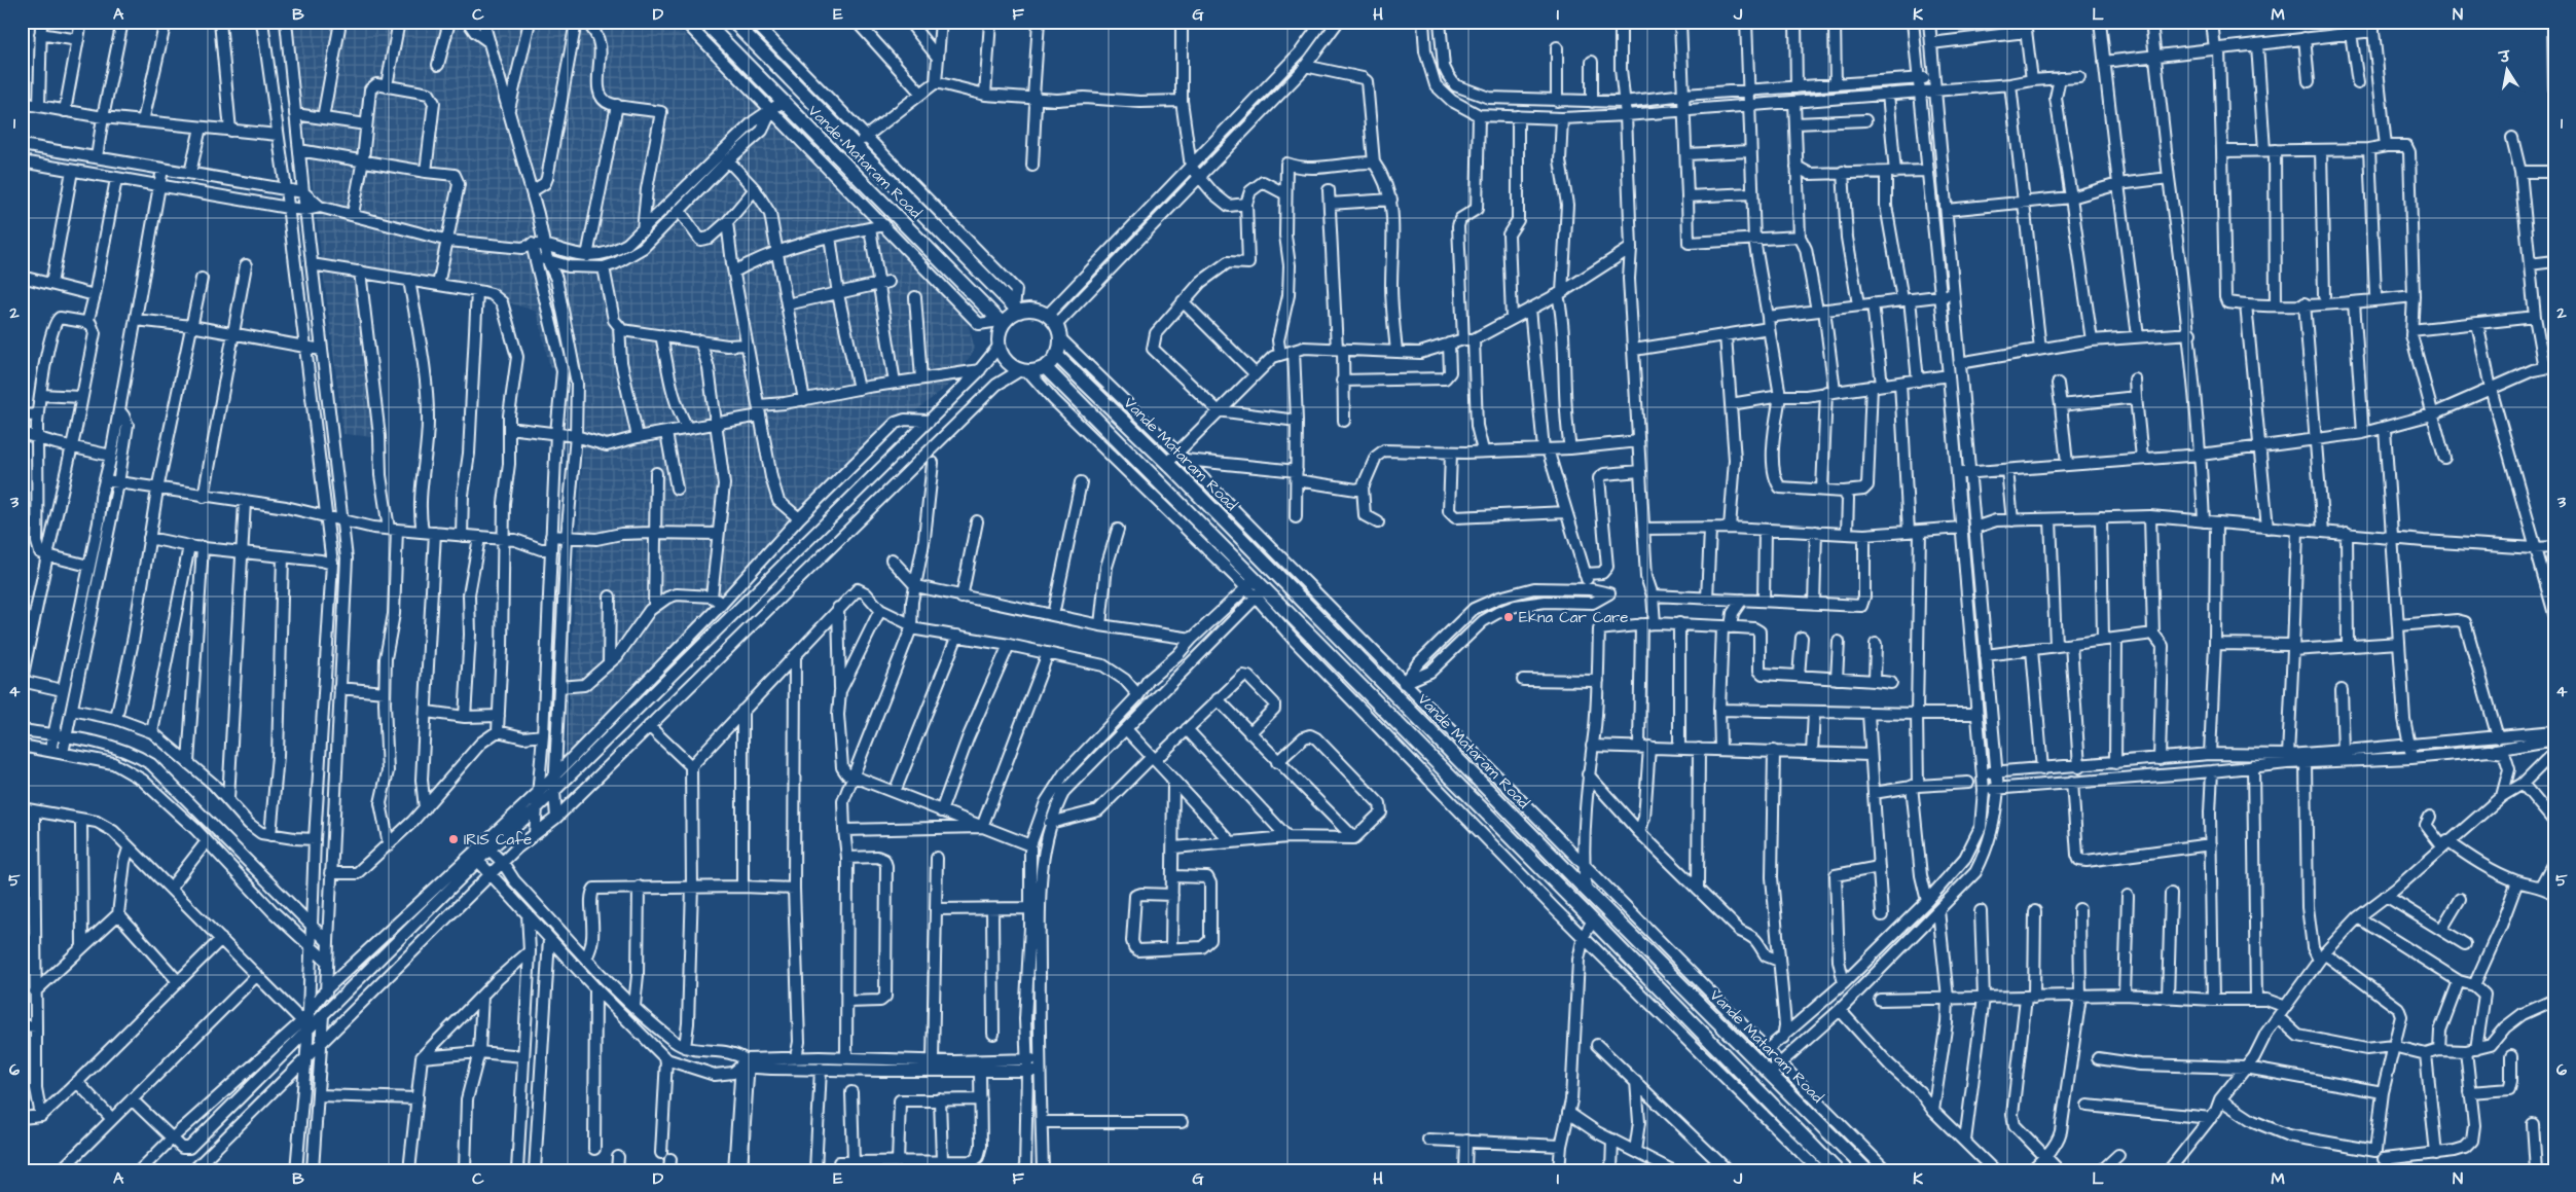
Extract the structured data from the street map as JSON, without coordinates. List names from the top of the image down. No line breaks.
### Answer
{"streets":{"main road":["Vande Mataram Road"]},"places":["Ekna Car Care","IRIS Cafe"],"north":"top","grid":{"columns":["A","B","C","D","E","F","G","H","I","J","K","L","M","N"],"rows":["1","2","3","4","5","6"]}}
